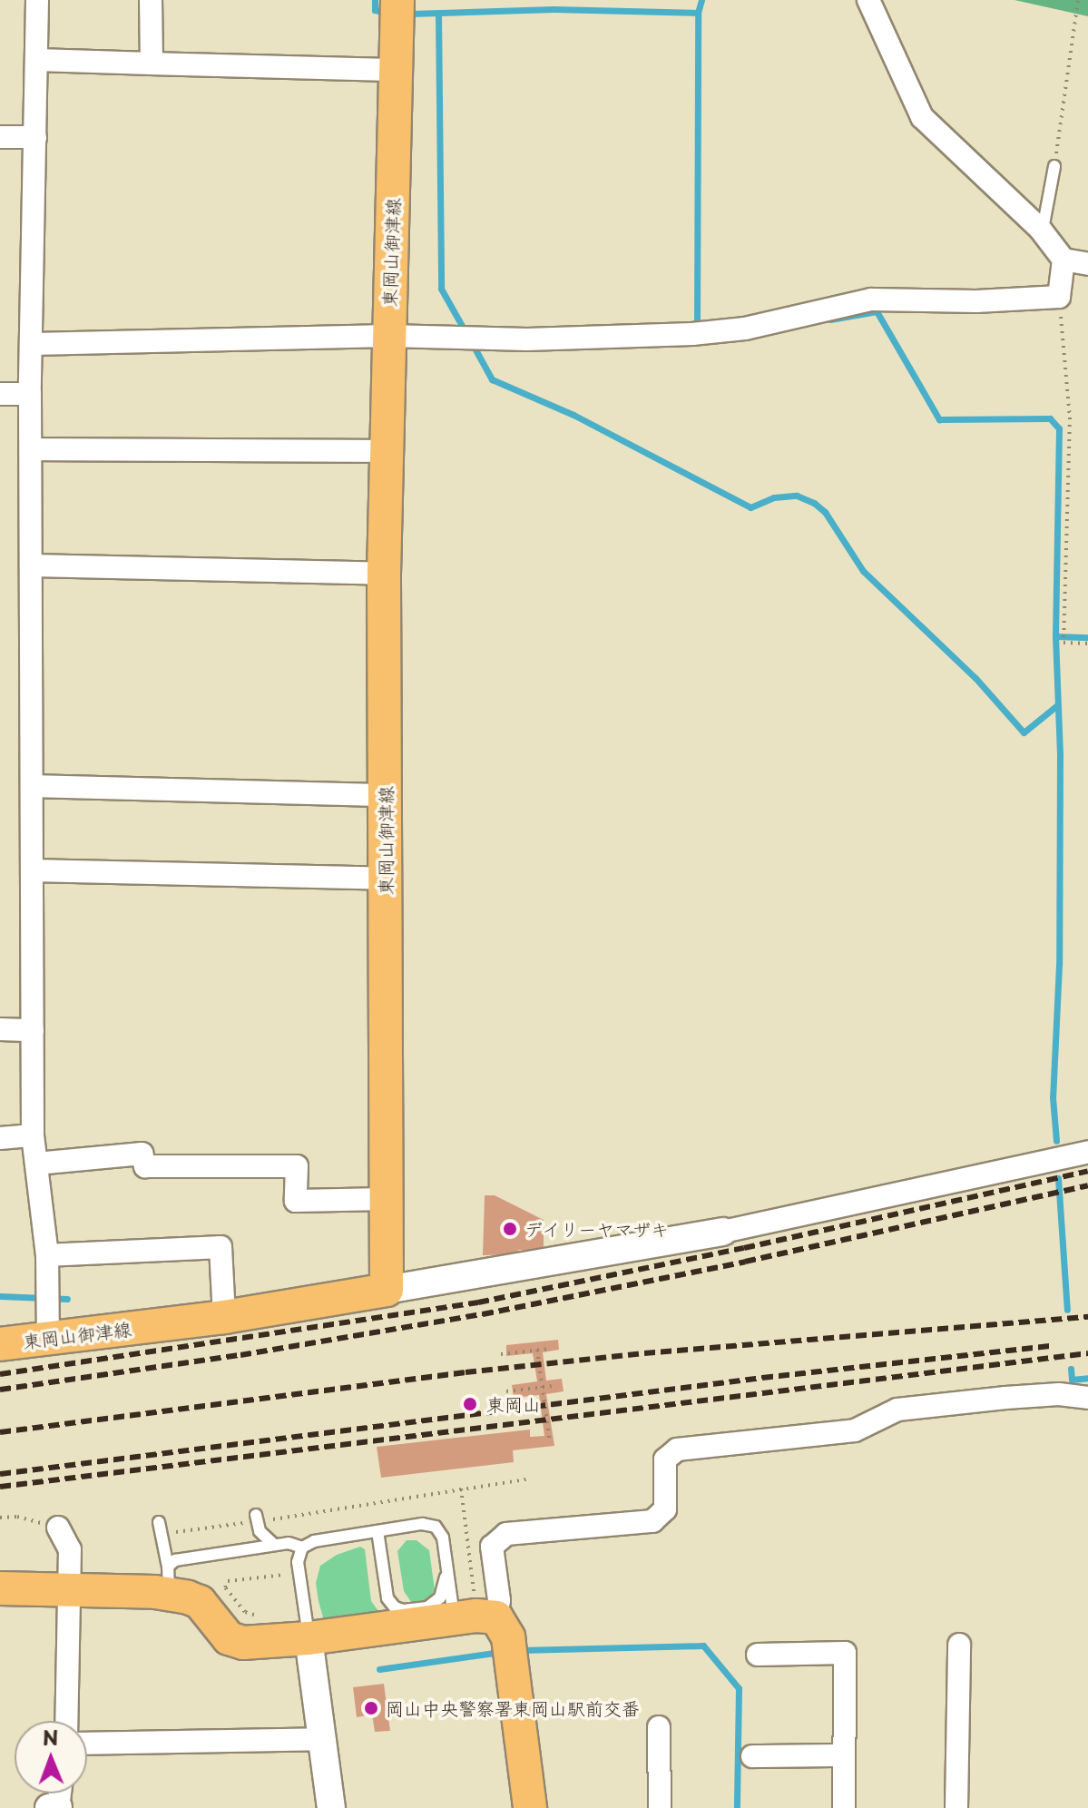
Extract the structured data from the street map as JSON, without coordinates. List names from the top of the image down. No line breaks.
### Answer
{"streets":{"main road":["東岡山御津線"]},"places":["デイリーヤマザキ","東岡山","岡山中央警察署東岡山駅前交番"],"north":"top"}
